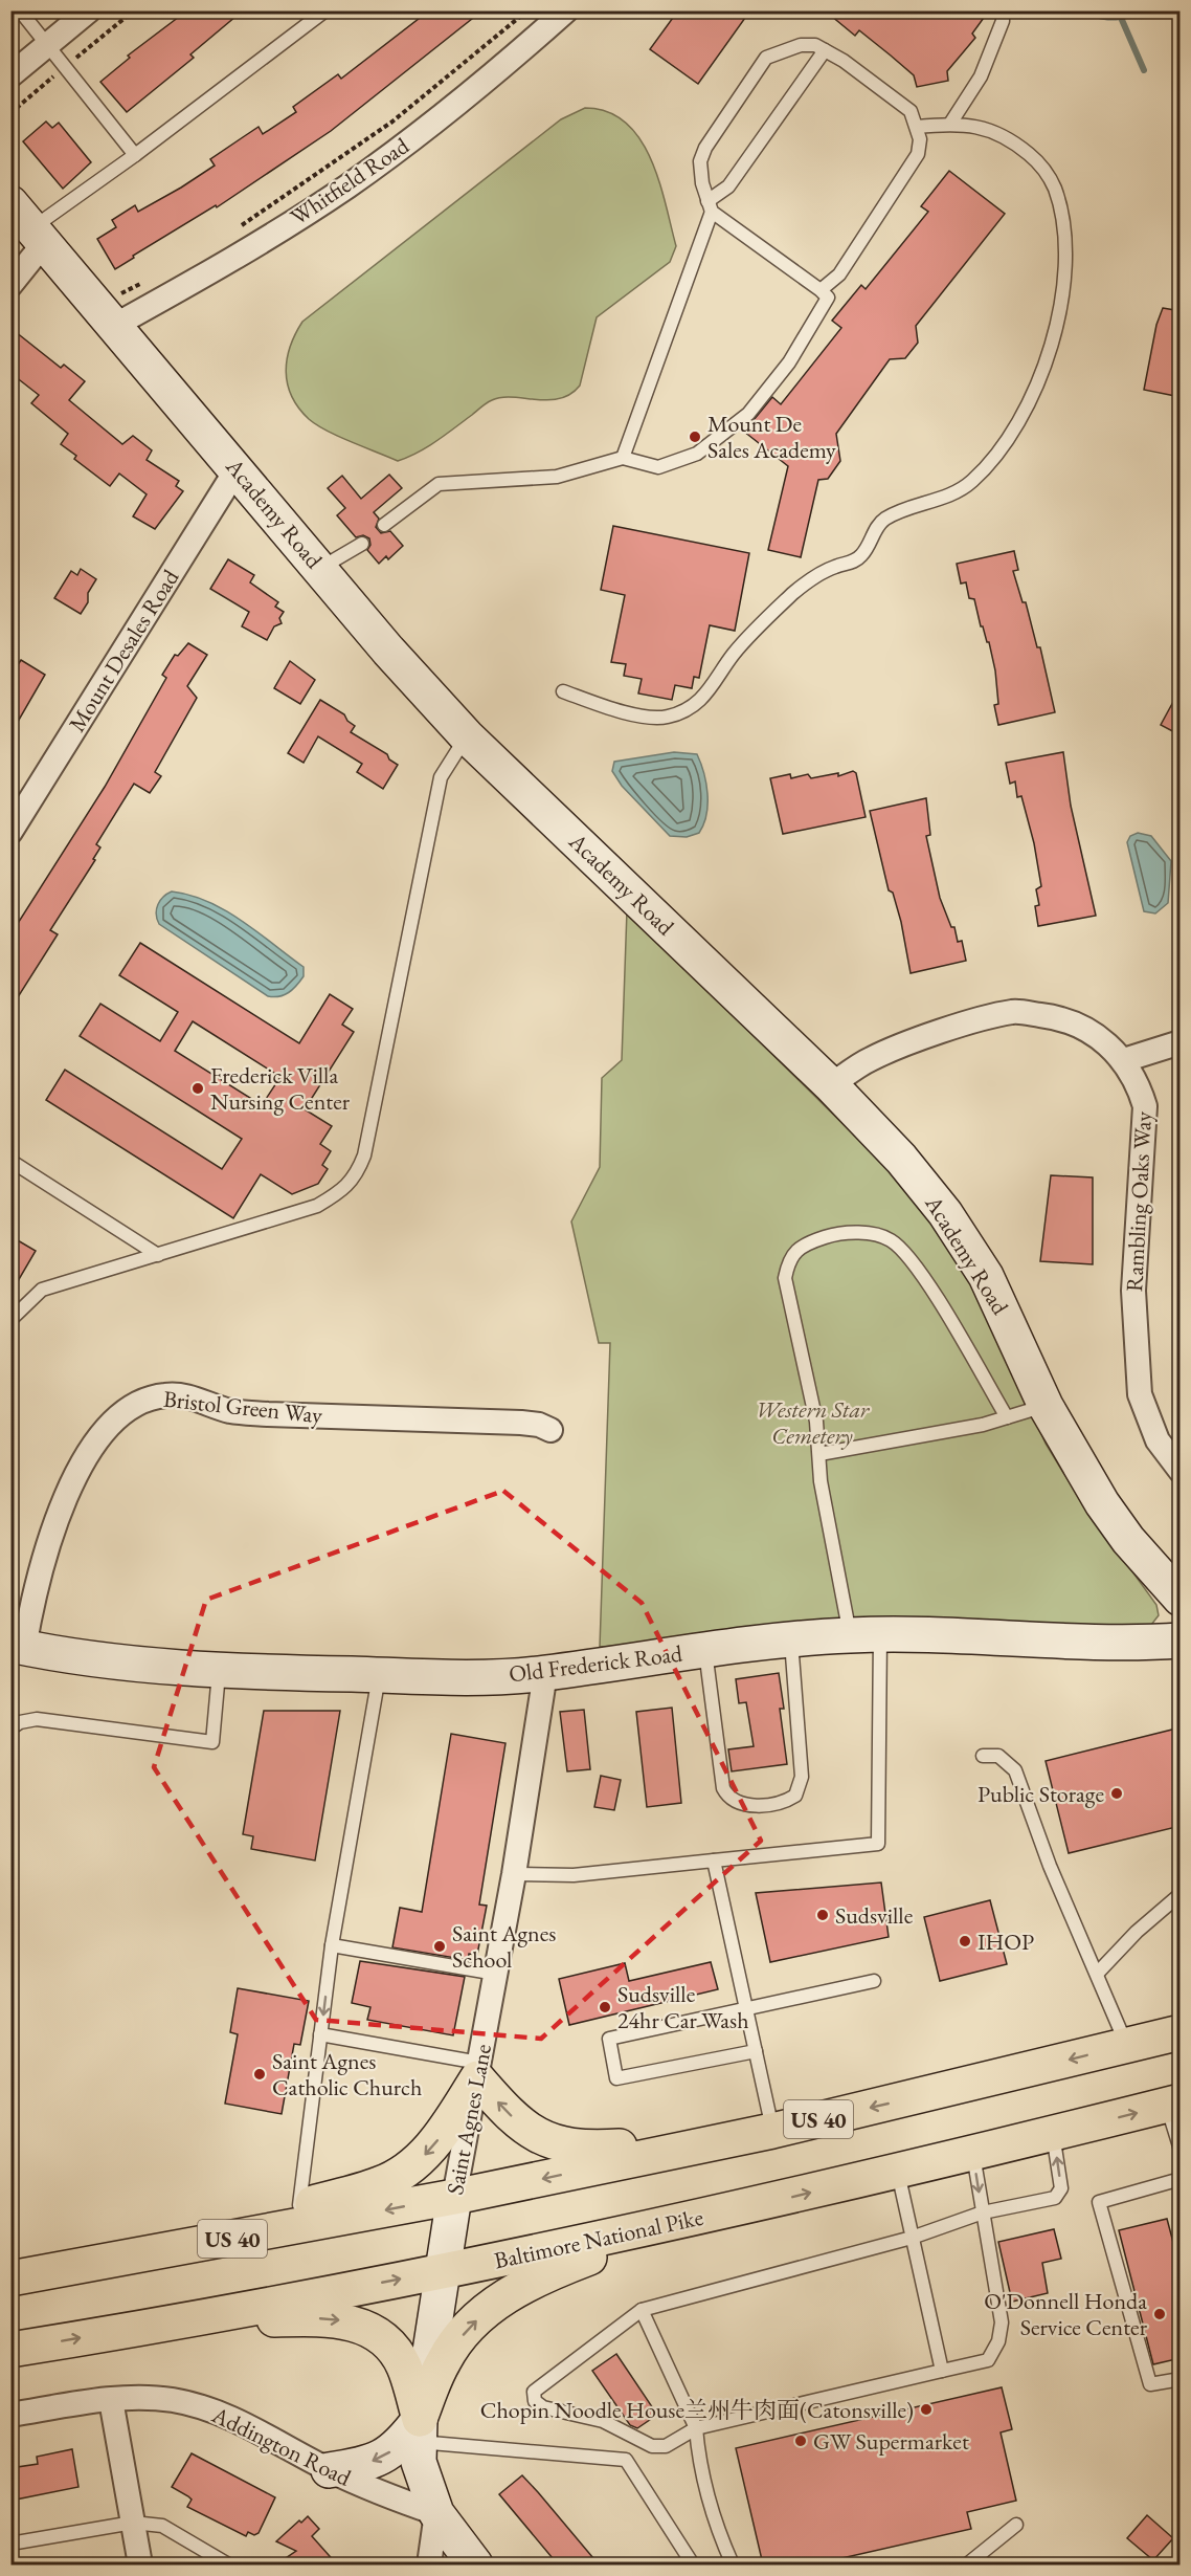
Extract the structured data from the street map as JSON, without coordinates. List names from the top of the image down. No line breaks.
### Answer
{"streets":{"main road":["Academy Road","Old Frederick Road","Saint Agnes Lane","US 40","Baltimore National Pike"],"street":["Whitfield Road","Mount Desales Road","Rambling Oaks Way","Bristol Green Way","Addington Road"]},"crossings":[["Whitfield Road","Academy Road"],["Academy Road","Mount Desales Road"],["Academy Road","Rambling Oaks Way"],["Bristol Green Way","Old Frederick Road"],["Old Frederick Road","Saint Agnes Lane"],["Saint Agnes Lane","US 40"],["Saint Agnes Lane","Baltimore National Pike"],["Saint Agnes Lane","Addington Road"]],"parks":["Western Star Cemetery"],"places":["Mount De Sales Academy","Frederick Villa Nursing Center","Public Storage","Sudsville","IHOP","Saint Agnes School","Sudsville 24hr Car Wash","Saint Agnes Catholic Church","O'Donnell Honda Service Center","Chopin Noodle House兰州牛肉面(Catonsville)","GW Supermarket"]}
